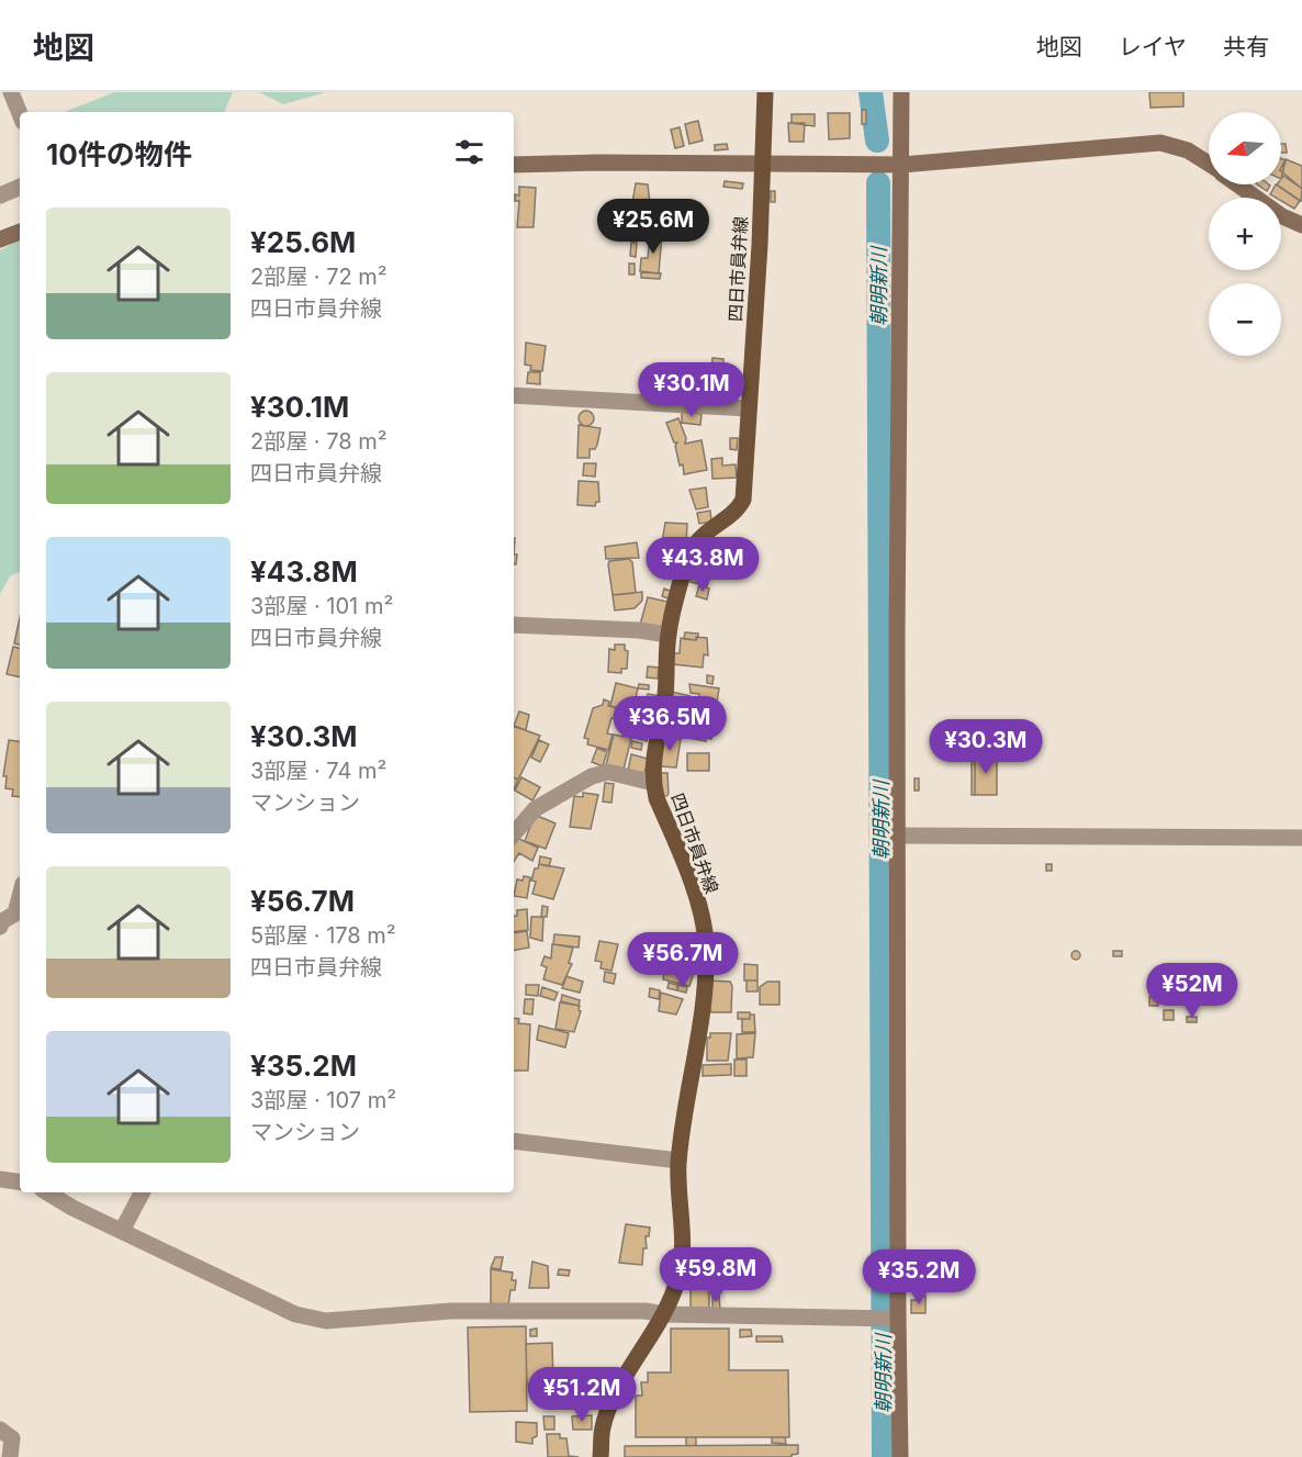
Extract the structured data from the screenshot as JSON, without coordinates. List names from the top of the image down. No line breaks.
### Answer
{"streets":{"main road":["四日市員弁線"]},"water":["朝明新川"],"north":"left","page":{"header":"地図","nav":["地図","レイヤ","共有"],"map_buttons":["+","−"],"heading":"10件の物件","list":[{"name":"¥25.6M","note":"2部屋 · 72 m² · 四日市員弁線"},{"name":"¥30.1M","note":"2部屋 · 78 m² · 四日市員弁線"},{"name":"¥43.8M","note":"3部屋 · 101 m² · 四日市員弁線"},{"name":"¥30.3M","note":"3部屋 · 74 m² · マンション"},{"name":"¥56.7M","note":"5部屋 · 178 m² · 四日市員弁線"},{"name":"¥35.2M","note":"3部屋 · 107 m² · マンション"}],"price":["¥25.6M","¥30.1M","¥43.8M","¥36.5M","¥30.3M","¥56.7M","¥52M","¥59.8M","¥35.2M","¥51.2M"]}}
